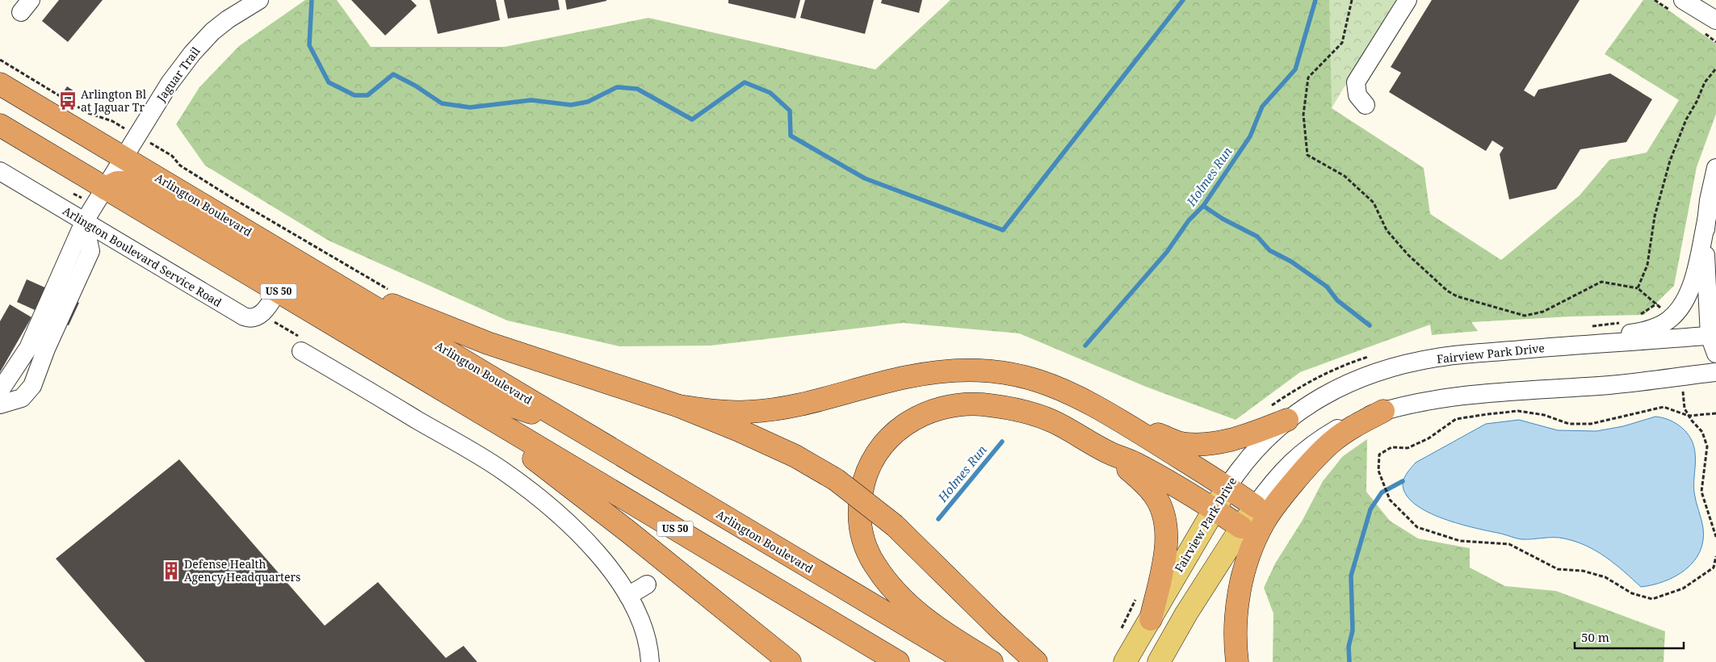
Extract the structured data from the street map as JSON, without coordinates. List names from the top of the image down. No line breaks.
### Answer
{"streets":{"highway":["Arlington Boulevard","US 50"],"main road":["Fairview Park Drive"],"street":["Jaguar Trail","Arlington Boulevard Service Road"]},"crossings":[["Jaguar Trail","Arlington Boulevard"],["Jaguar Trail","Arlington Boulevard Service Road"],["Jaguar Trail","US 50"],["Arlington Boulevard Service Road","US 50"]],"water":["Holmes Run"],"places":{"bus stop":["Arlington Bl at Jaguar Tr"],"building":["Defense Health Agency Headquarters"]},"scale_bar":"50 m"}
